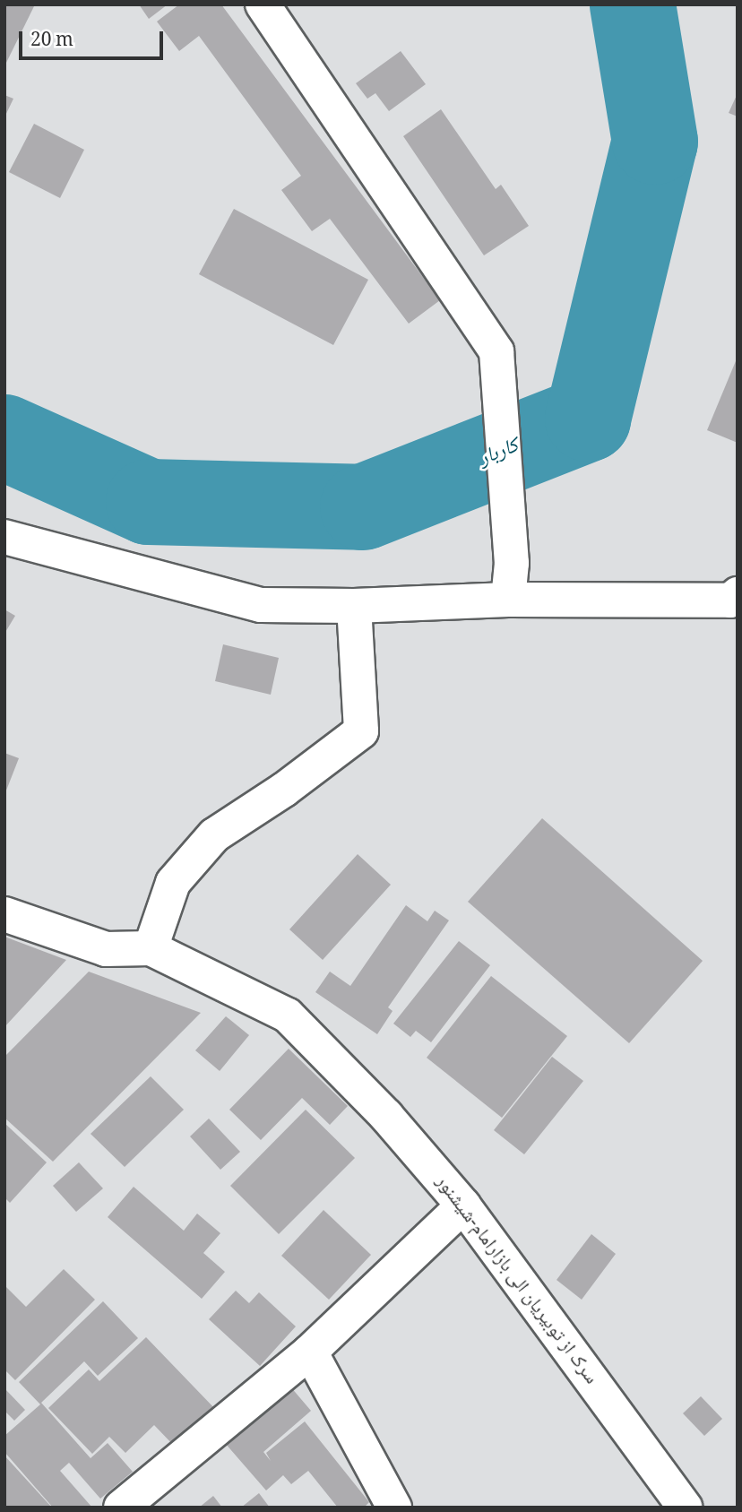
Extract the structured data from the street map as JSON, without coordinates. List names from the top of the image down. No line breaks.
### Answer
{"streets":{"street":["سرک از توبیریان الی بازارامام-شیشنور"]},"water":["کاربار"],"scale_bar":"20 m"}
